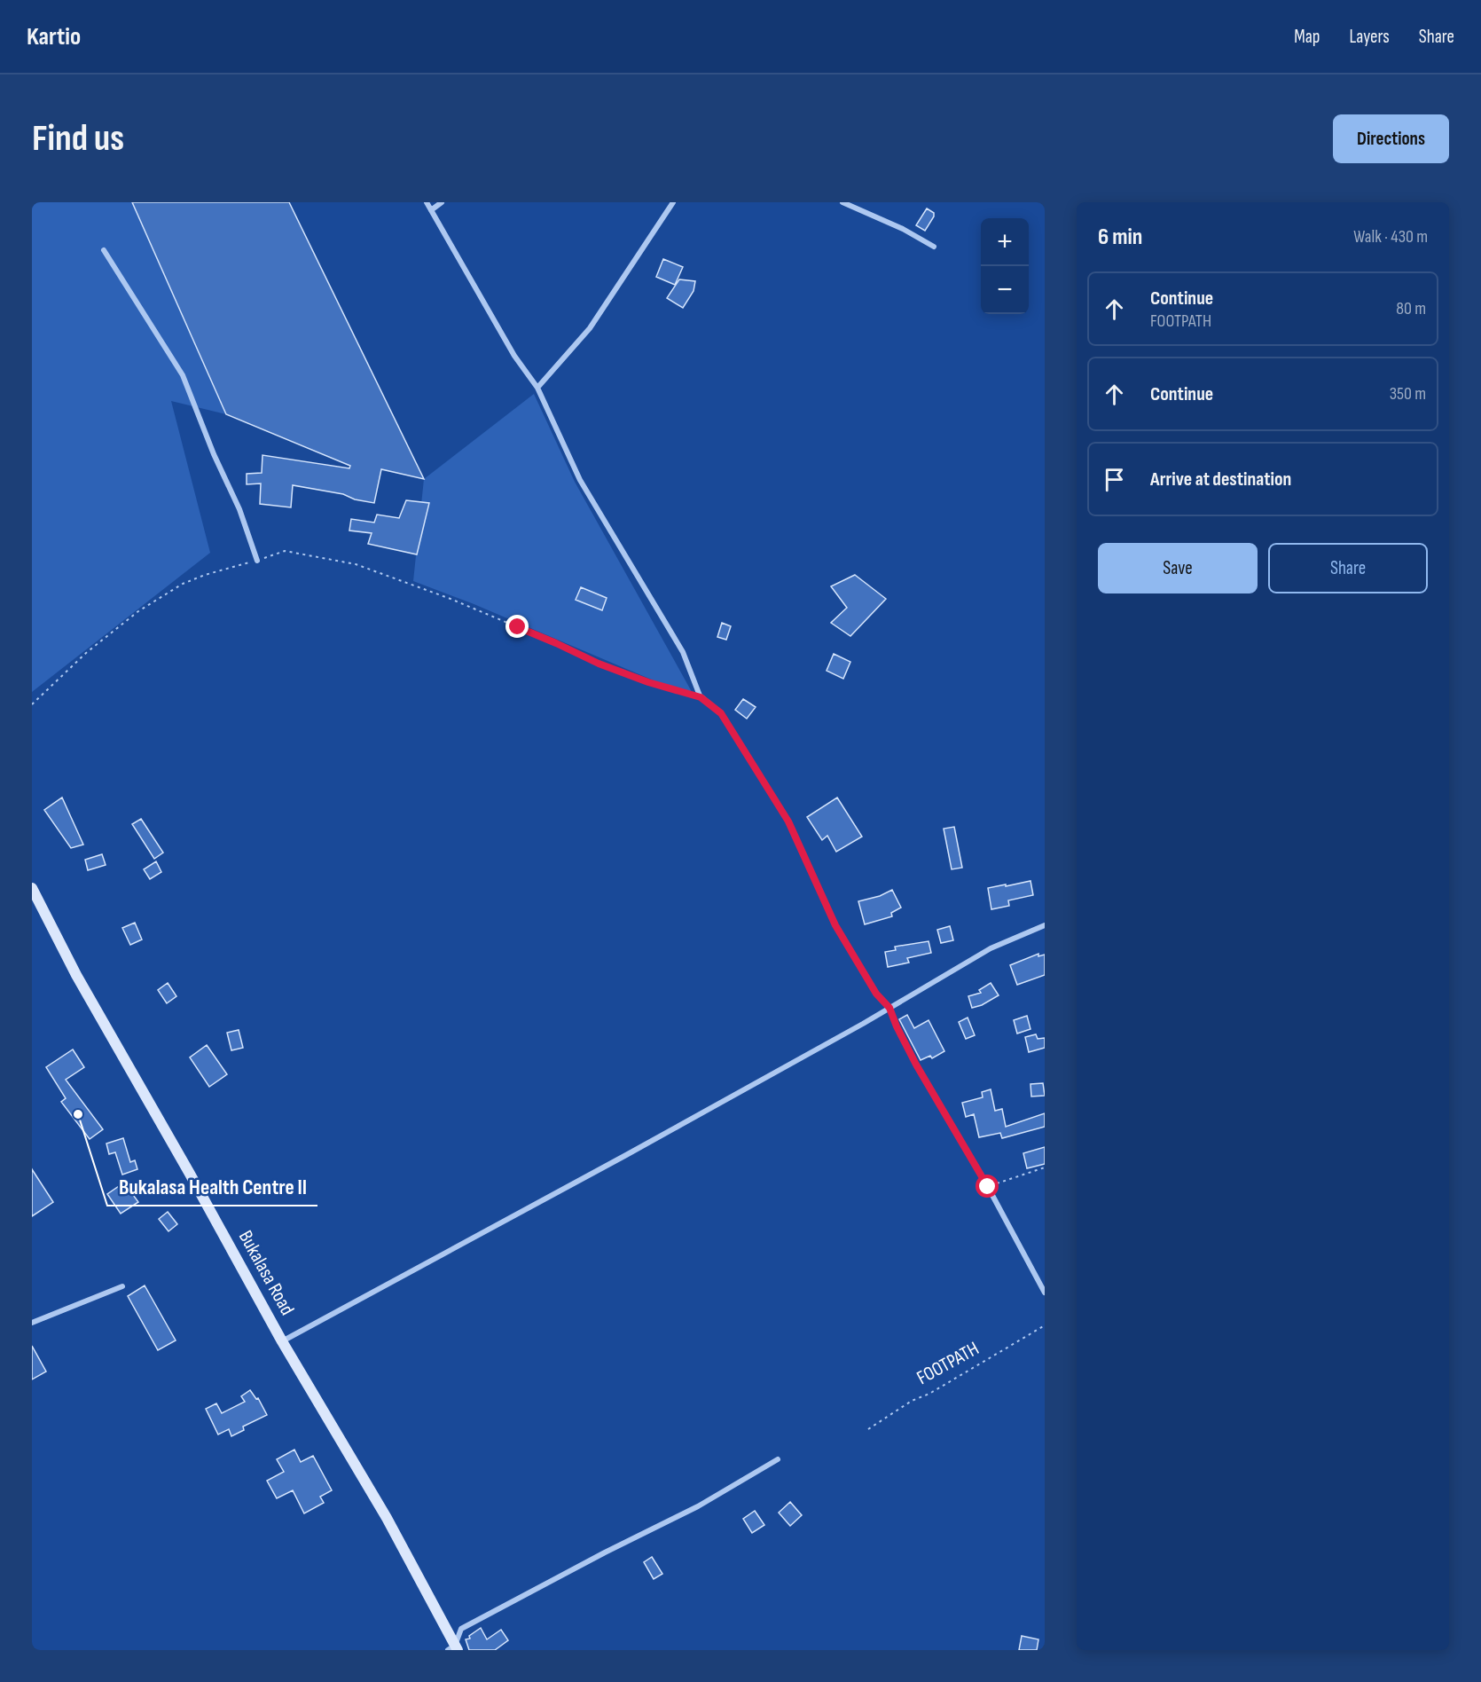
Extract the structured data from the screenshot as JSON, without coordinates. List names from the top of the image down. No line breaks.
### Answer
{"streets":{"street":["Bukalasa Road"],"path":["FOOTPATH"]},"places":["Bukalasa Health Centre II"],"page":{"header":"Kartio","nav":["Map","Layers","Share"],"buttons":["Directions",["Save","Share"]],"title":"Find us","heading":["6 min","Walk · 430 m"],"map_buttons":["+","−"],"list":[["Continue","FOOTPATH","80 m"],["Continue","350 m"],"Arrive at destination"]}}
